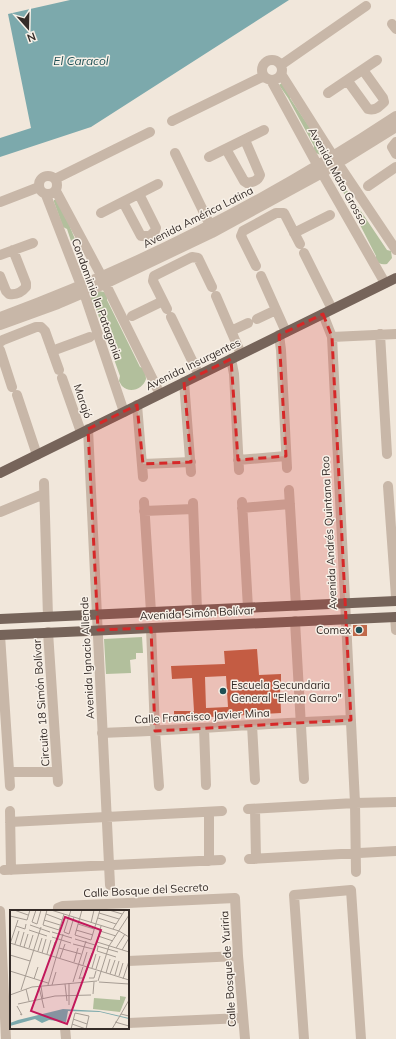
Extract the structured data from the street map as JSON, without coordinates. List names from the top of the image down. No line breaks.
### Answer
{"streets":{"main road":["Avenida Insurgentes","Avenida Simón Bolívar"],"street":["Avenida Mato Grosso","Avenida América Latina","Condominio la Patagonia","Marajó","Avenida Andrés Quintana Roo","Avenida Ignacio Allende","Circuito 18 Simón Bolívar","Calle Francisco Javier Mina","Calle Bosque del Secreto","Calle Bosque de Yuriria"]},"crossings":[["Avenida Mato Grosso","Avenida América Latina"],["Avenida Mato Grosso","Avenida Insurgentes"],["Avenida América Latina","Condominio la Patagonia"],["Condominio la Patagonia","Avenida Insurgentes"],["Avenida Insurgentes","Marajó"],["Avenida Insurgentes","Avenida Andrés Quintana Roo"],["Avenida Insurgentes","Avenida Ignacio Allende"],["Marajó","Avenida Ignacio Allende"],["Avenida Andrés Quintana Roo","Avenida Simón Bolívar"],["Avenida Andrés Quintana Roo","Calle Francisco Javier Mina"],["Avenida Simón Bolívar","Avenida Ignacio Allende"],["Avenida Simón Bolívar","Circuito 18 Simón Bolívar"],["Avenida Ignacio Allende","Calle Francisco Javier Mina"],["Calle Bosque del Secreto","Calle Bosque de Yuriria"]],"water":["El Caracol"],"places":["Comex","Escuela Secundaria General \"Elena Garro\""],"north":"bottom"}
